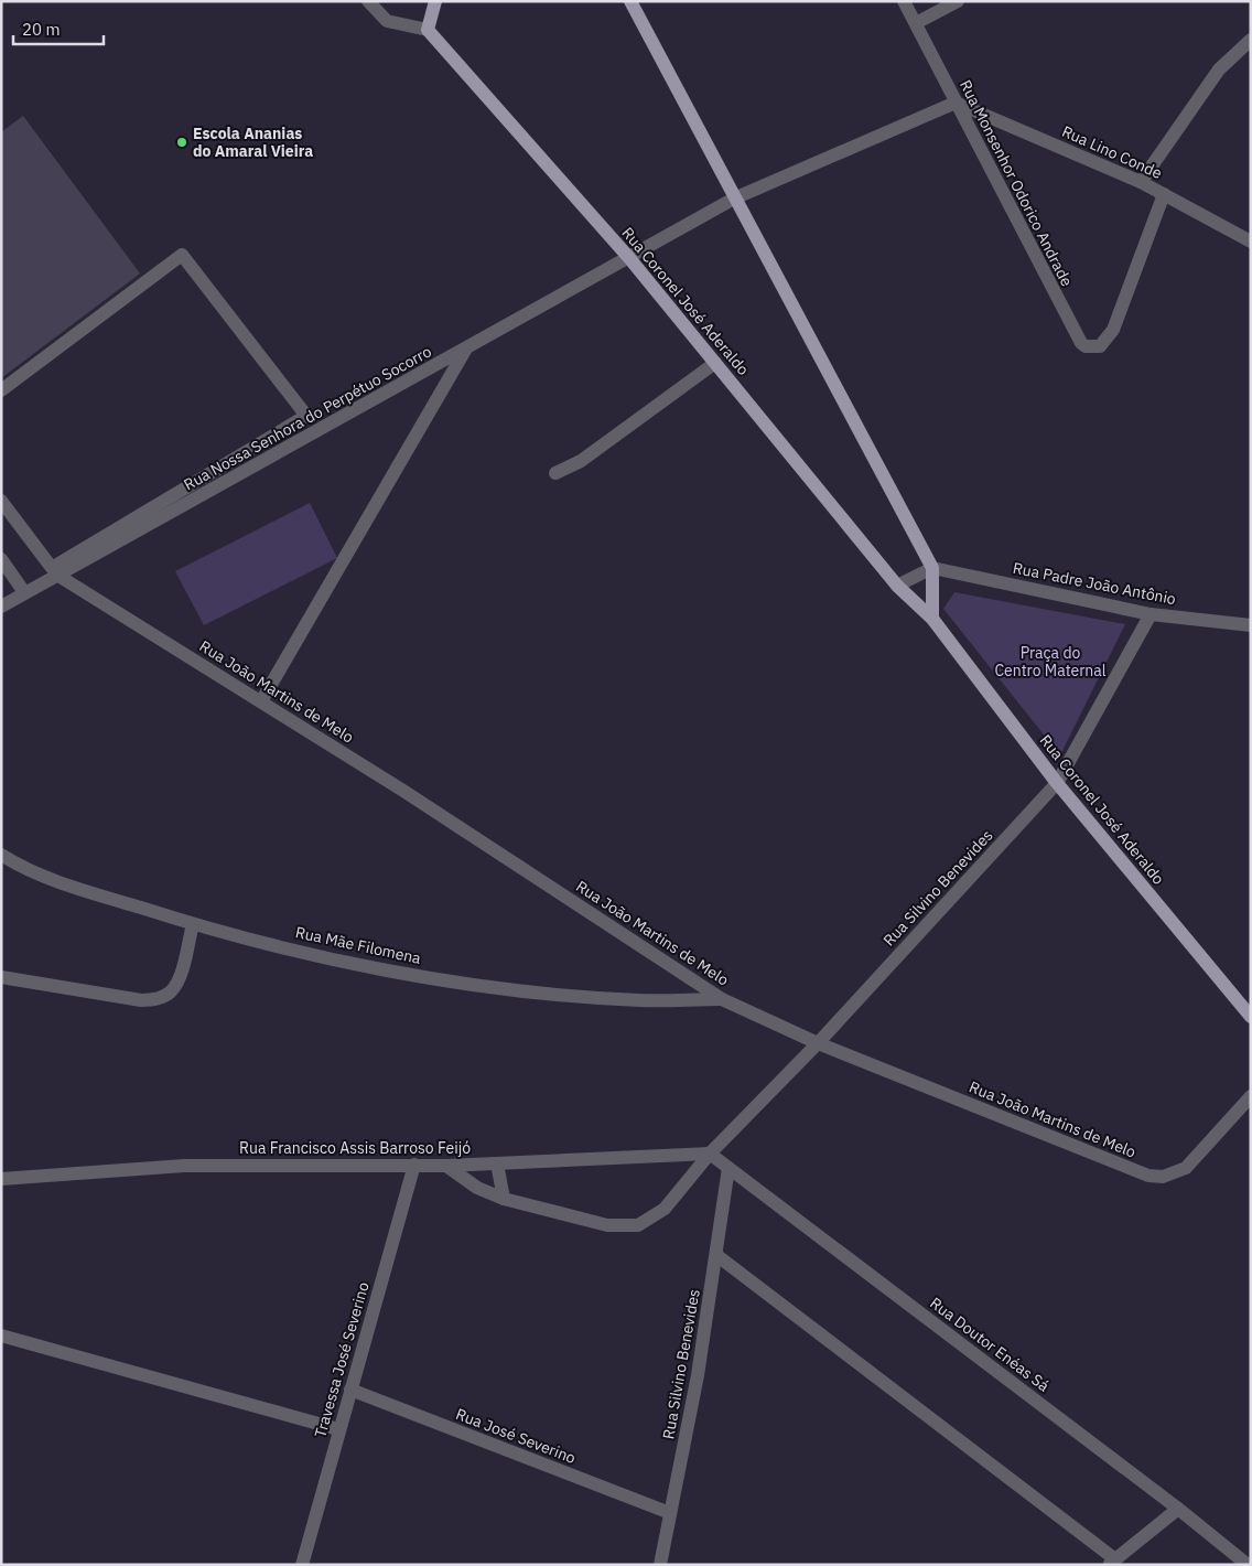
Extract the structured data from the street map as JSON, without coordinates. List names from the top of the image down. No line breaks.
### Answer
{"streets":{"main road":["Rua Coronel José Aderaldo"],"street":["Rua Lino Conde","Rua Monsenhor Odorico Andrade","Rua Nossa Senhora do Perpétuo Socorro","Rua Padre João Antônio","Rua João Martins de Melo","Rua Silvino Benevides","Rua Mãe Filomena","Rua Francisco Assis Barroso Feijó","Rua Doutor Enéas Sá","Travessa José Severino","Rua José Severino"]},"crossings":[["Rua Lino Conde","Rua Monsenhor Odorico Andrade"],["Rua Coronel José Aderaldo","Rua Nossa Senhora do Perpétuo Socorro"],["Rua Coronel José Aderaldo","Rua Silvino Benevides"],["Rua Nossa Senhora do Perpétuo Socorro","Rua João Martins de Melo"],["Rua Padre João Antônio","Rua Silvino Benevides"],["Rua João Martins de Melo","Rua Silvino Benevides"],["Rua João Martins de Melo","Rua Mãe Filomena"],["Rua Silvino Benevides","Rua Francisco Assis Barroso Feijó"],["Rua Silvino Benevides","Rua Doutor Enéas Sá"],["Rua Silvino Benevides","Rua José Severino"],["Rua Francisco Assis Barroso Feijó","Rua Doutor Enéas Sá"],["Rua Francisco Assis Barroso Feijó","Travessa José Severino"],["Travessa José Severino","Rua José Severino"]],"parks":["Praça do Centro Maternal"],"places":["Escola Ananias do Amaral Vieira"],"scale_bar":"20 m"}
